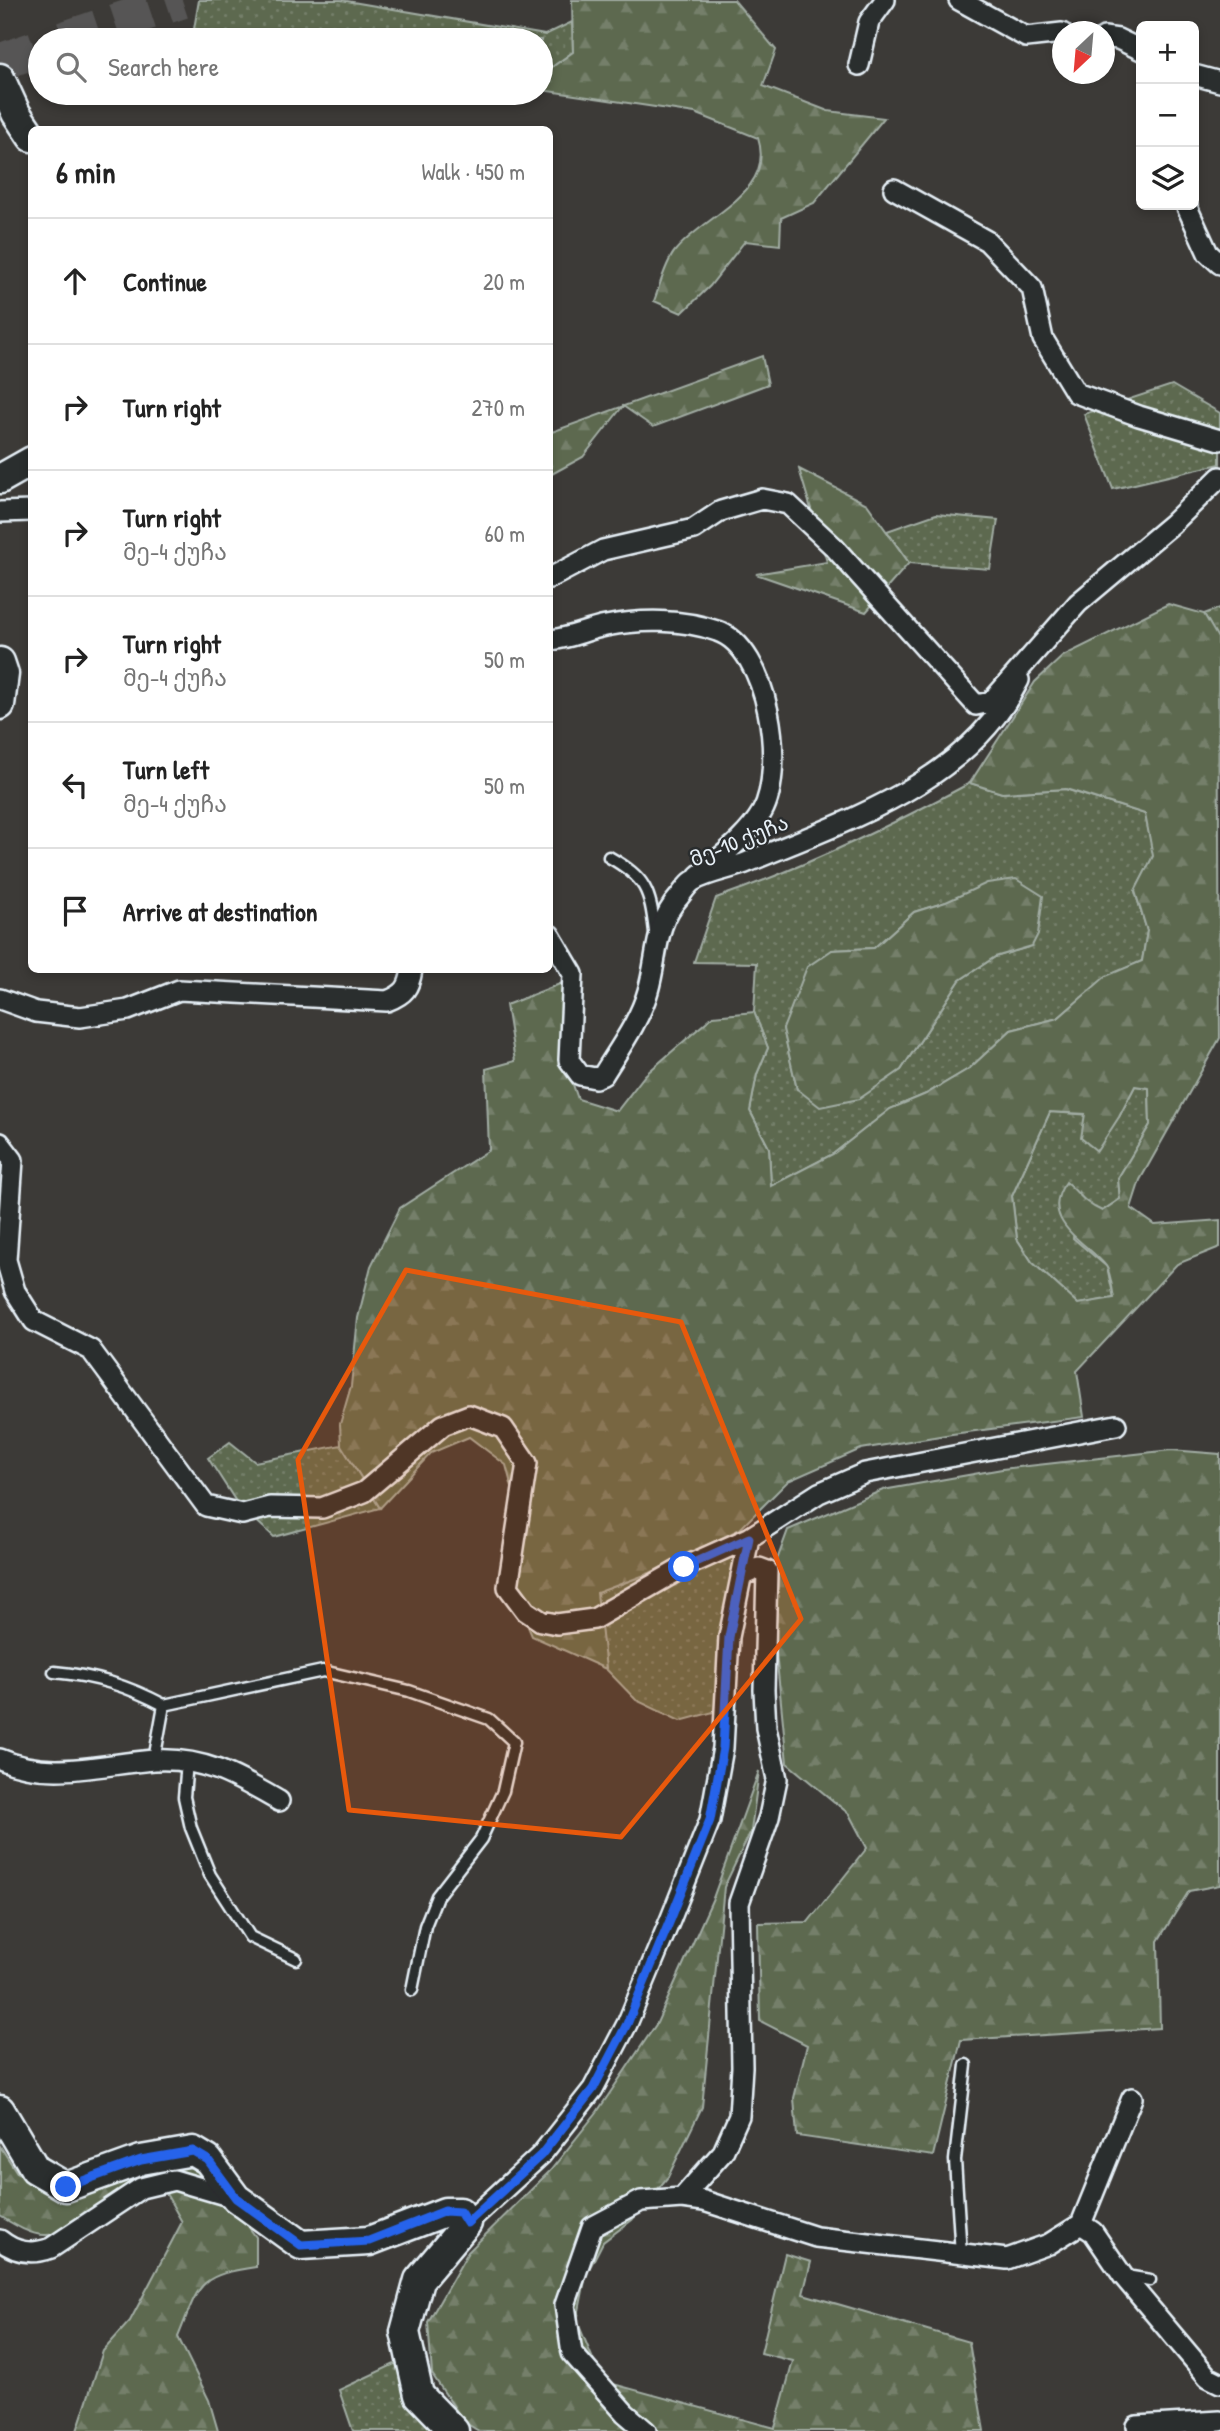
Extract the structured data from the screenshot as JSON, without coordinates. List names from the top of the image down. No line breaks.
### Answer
{"streets":{"street":["მე-10 ქუჩა"]},"north":"bottom left","page":{"map_buttons":["+","−"],"search":"Search here","heading":["6 min","Walk · 450 m"],"list":[["Continue","20 m"],["Turn right","270 m"],["Turn right","მე-4 ქუჩა","60 m"],["Turn right","მე-4 ქუჩა","50 m"],["Turn left","მე-4 ქუჩა","50 m"],"Arrive at destination"]}}
